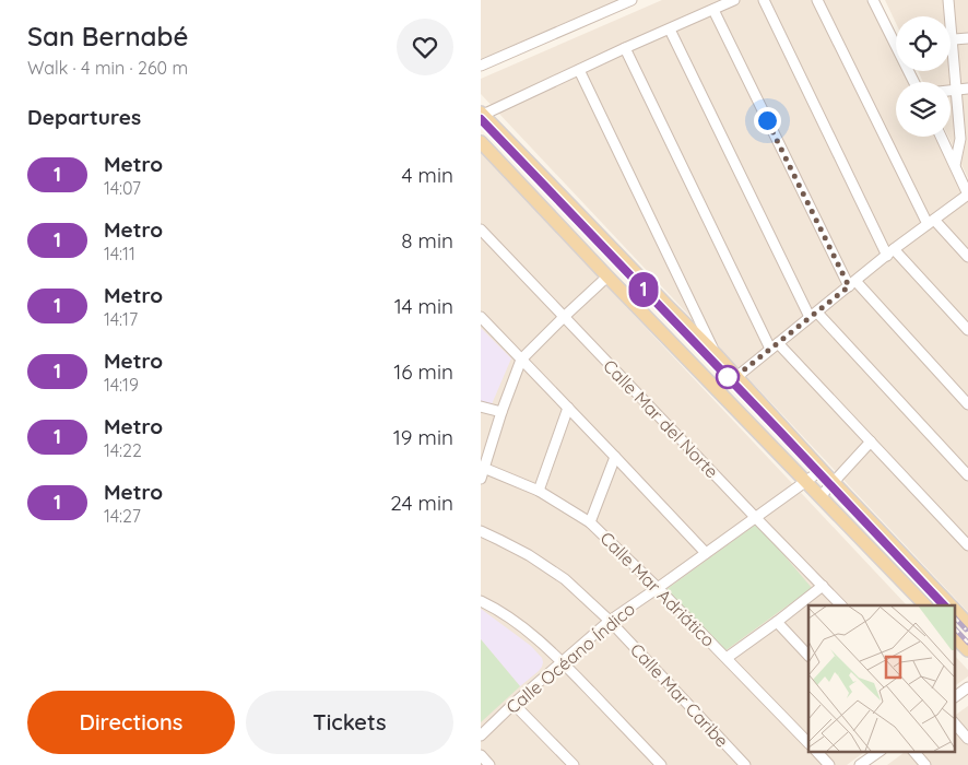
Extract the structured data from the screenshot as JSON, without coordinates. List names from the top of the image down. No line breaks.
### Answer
{"streets":{"street":["Calle Mar del Norte","Calle Mar Adriático","Calle Océano Índico","Calle Mar Caribe"]},"crossings":[["Calle Mar del Norte","Calle Océano Índico"],["Calle Mar Adriático","Calle Océano Índico"],["Calle Océano Índico","Calle Mar Caribe"]],"lines":["metro line 1"],"page":{"heading":[["San Bernabé","Walk · 4 min · 260 m"],"Departures"],"on_map":"1","list":[{"mark":"1","name":"Metro","note":"14:07","value":"4 min"},{"mark":"1","name":"Metro","note":"14:11","value":"8 min"},{"mark":"1","name":"Metro","note":"14:17","value":"14 min"},{"mark":"1","name":"Metro","note":"14:19","value":"16 min"},{"mark":"1","name":"Metro","note":"14:22","value":"19 min"},{"mark":"1","name":"Metro","note":"14:27","value":"24 min"}],"buttons":["Directions","Tickets"]}}
